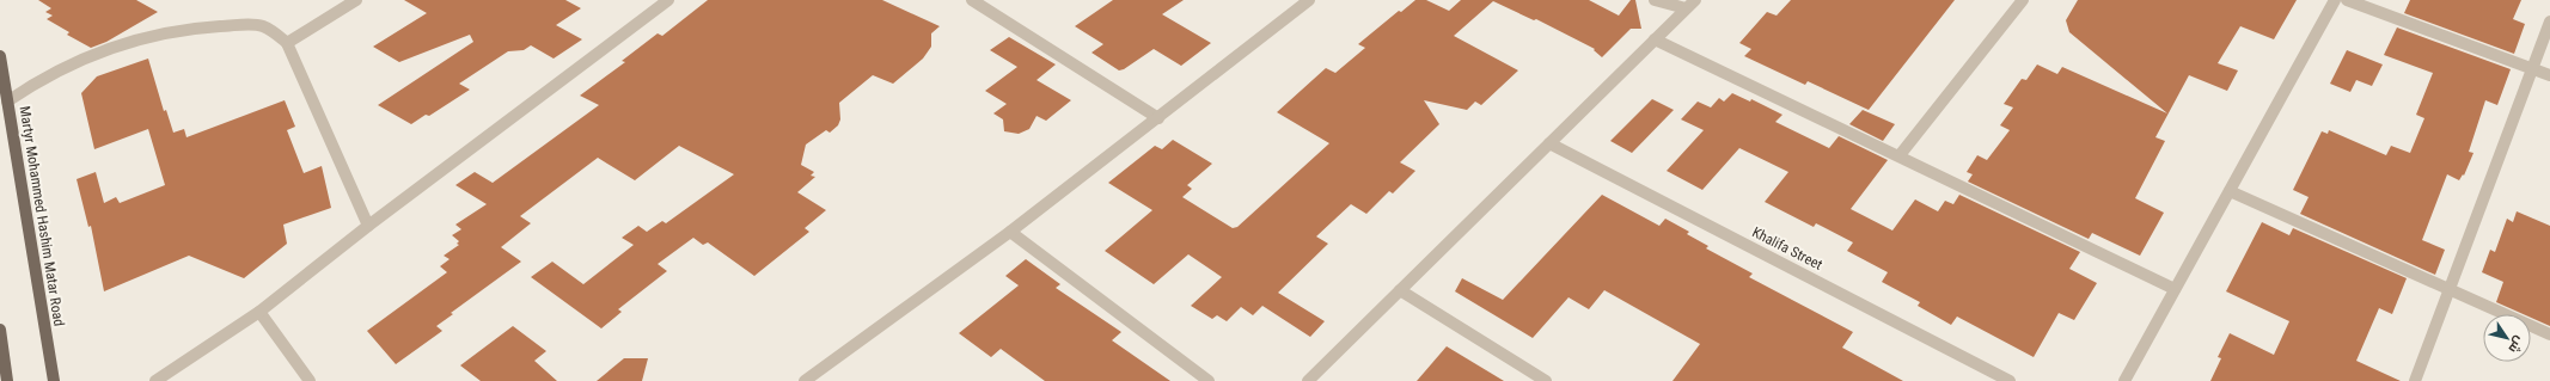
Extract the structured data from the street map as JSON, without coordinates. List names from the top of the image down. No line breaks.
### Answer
{"streets":{"main road":["Martyr Mohammed Hashim Matar Road"],"street":["Khalifa Street"]},"north":"bottom right"}
